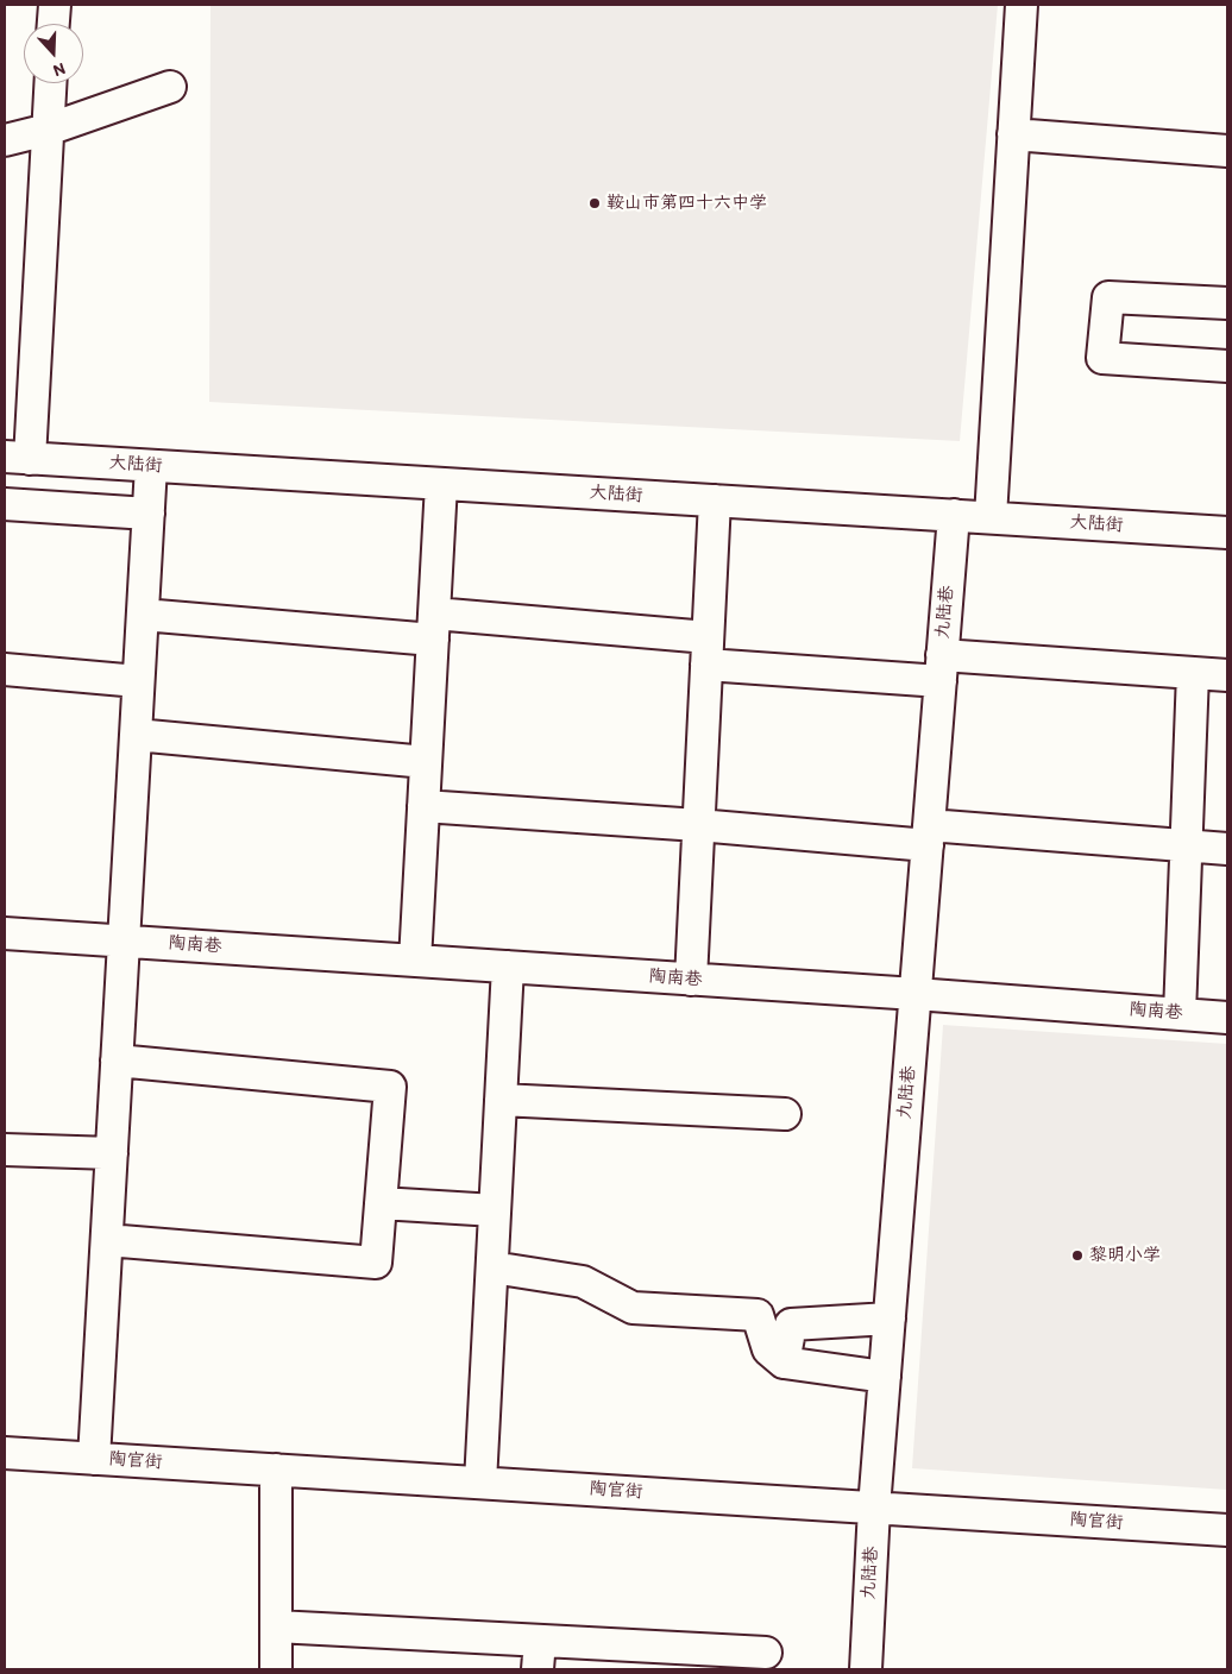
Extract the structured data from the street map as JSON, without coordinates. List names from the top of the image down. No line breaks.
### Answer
{"streets":{"street":["大陆街","九陆巷","陶南巷","陶官街"]},"crossings":[["大陆街","九陆巷"],["九陆巷","陶南巷"],["九陆巷","陶官街"]],"places":["鞍山市第四十六中学","黎明小学"],"north":"bottom"}
